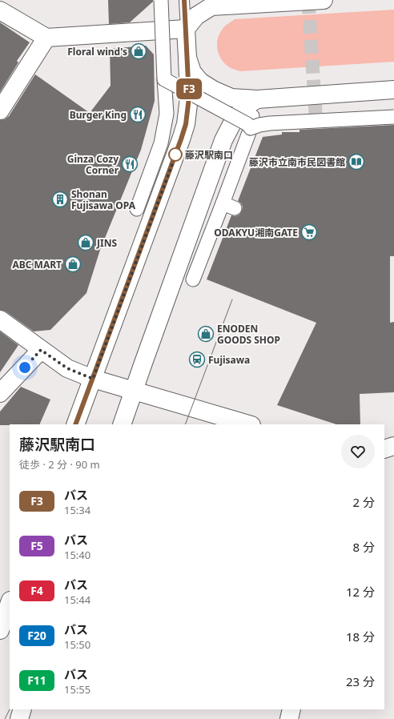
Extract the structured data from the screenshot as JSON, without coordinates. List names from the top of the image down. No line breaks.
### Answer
{"places":{"shop":["Floral wind's","JINS","ABC MART","ENODEN GOODS SHOP"],"restaurant":["Burger King","Ginza Cozy Corner"],"other":["藤沢駅南口"],"library":["藤沢市立南市民図書館"],"building":["Shonan Fujisawa OPA"],"supermarket":["ODAKYU湘南GATE"],"station":["Fujisawa"]},"lines":["bus line F3"],"page":{"on_map":"F3","heading":["藤沢駅南口","徒歩 · 2 分 · 90 m"],"list":[{"mark":"F3","name":"バス","note":"15:34","value":"2 分"},{"mark":"F5","name":"バス","note":"15:40","value":"8 分"},{"mark":"F4","name":"バス","note":"15:44","value":"12 分"},{"mark":"F20","name":"バス","note":"15:50","value":"18 分"},{"mark":"F11","name":"バス","note":"15:55","value":"23 分"}]}}
